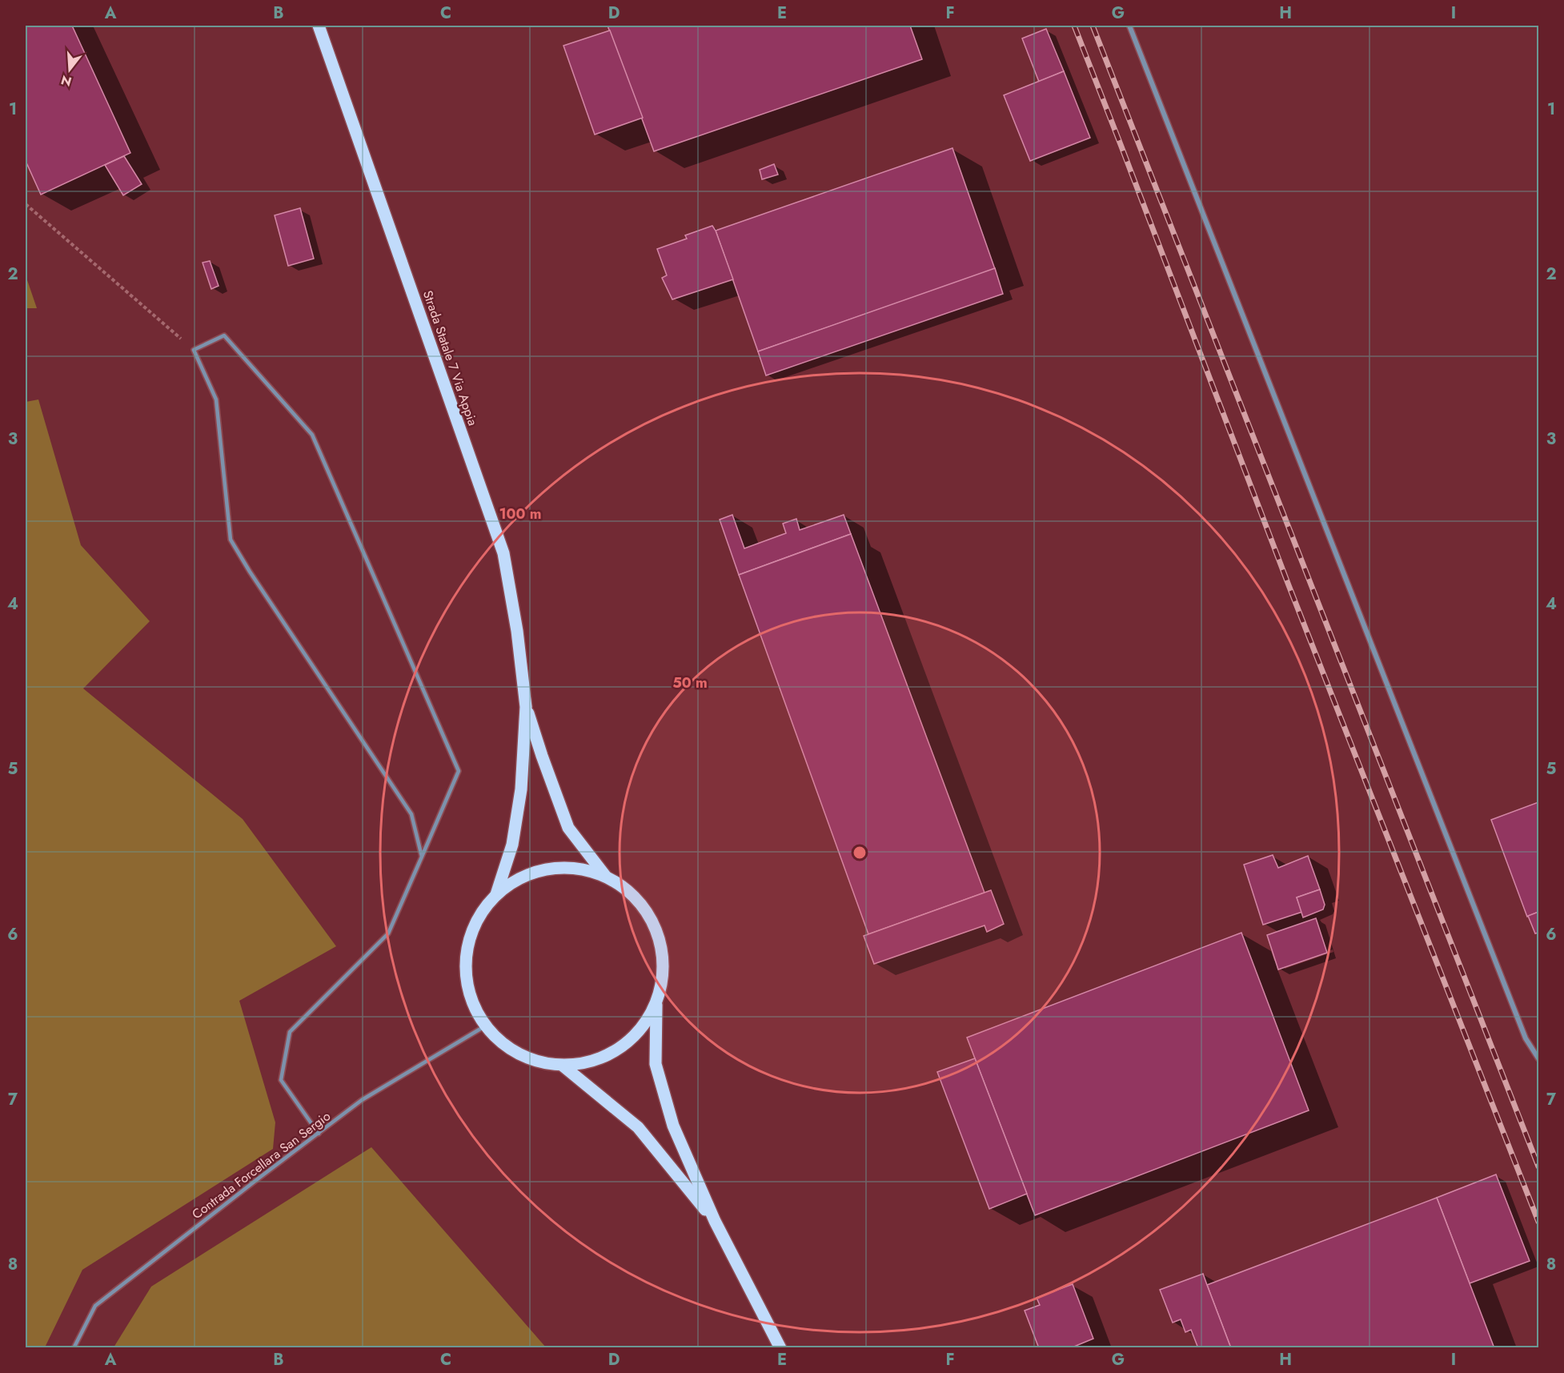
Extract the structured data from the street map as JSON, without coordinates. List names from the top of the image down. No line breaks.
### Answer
{"streets":{"main road":["Strada Statale 7 Via Appia"],"lane":["Contrada Forcellara San Sergio"]},"north":"bottom","grid":{"columns":["A","B","C","D","E","F","G","H","I"],"rows":["1","2","3","4","5","6","7","8"]},"rings":["100 m","50 m"]}
